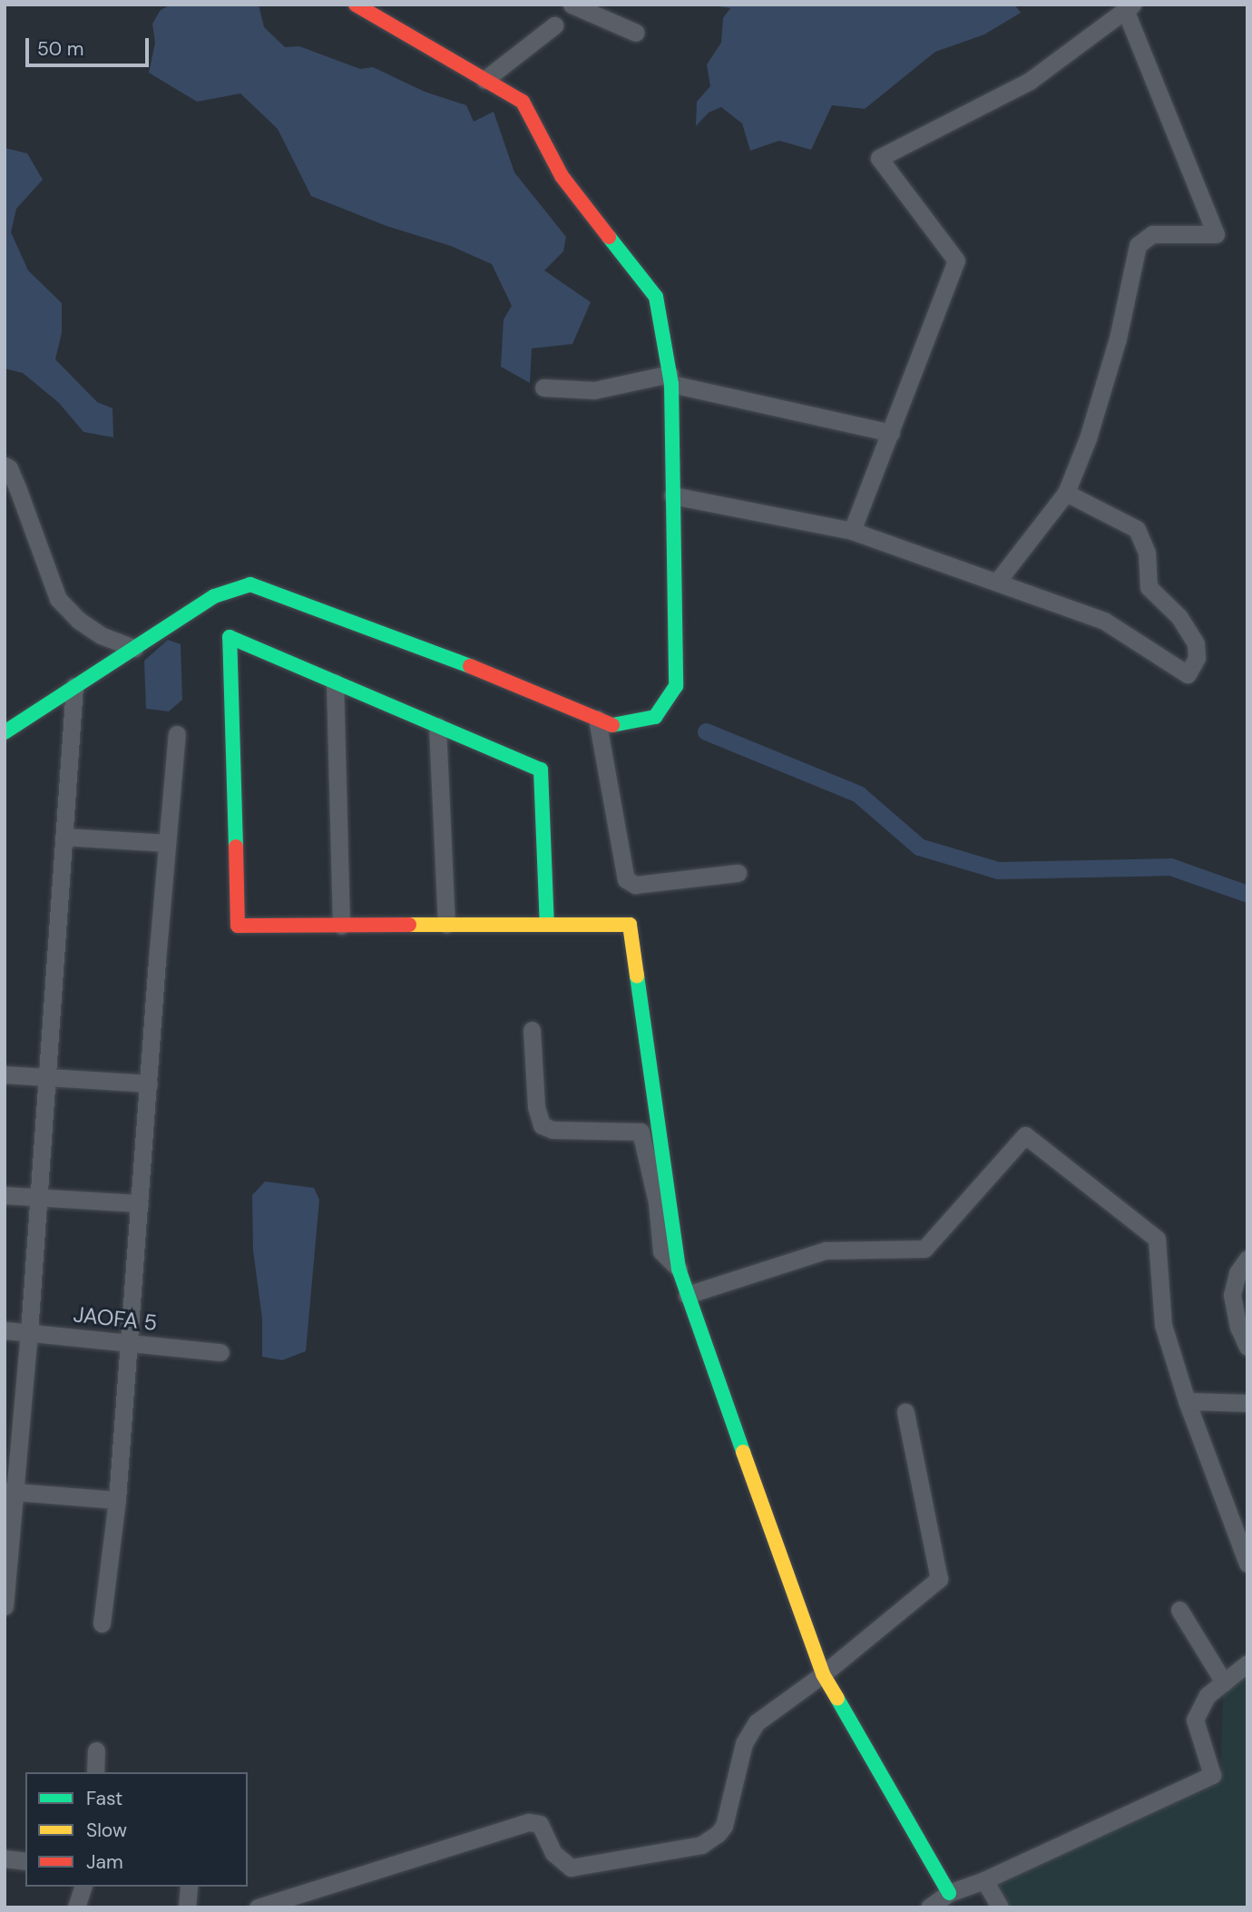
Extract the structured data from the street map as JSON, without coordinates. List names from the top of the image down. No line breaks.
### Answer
{"streets":{"street":["JAOFA 5"]},"legend":["Fast","Slow","Jam"],"scale_bar":"50 m"}
